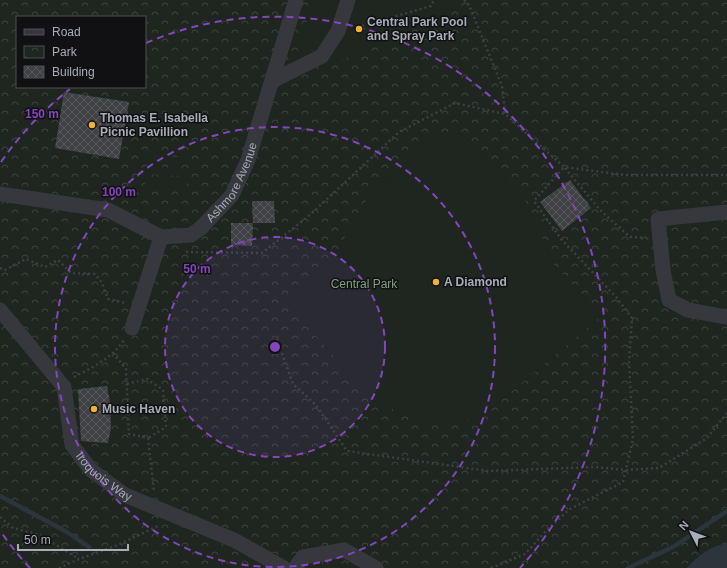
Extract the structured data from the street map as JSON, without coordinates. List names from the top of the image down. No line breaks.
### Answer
{"streets":{"street":["Ashmore Avenue","Iroquois Way"]},"parks":["Central Park"],"places":["Central Park Pool and Spray Park","Thomas E. Isabella Picnic Pavillion","A Diamond","Music Haven"],"legend":["Road","Park","Building"],"scale_bar":"50 m","north":"top left","rings":["150 m","100 m","50 m"]}
